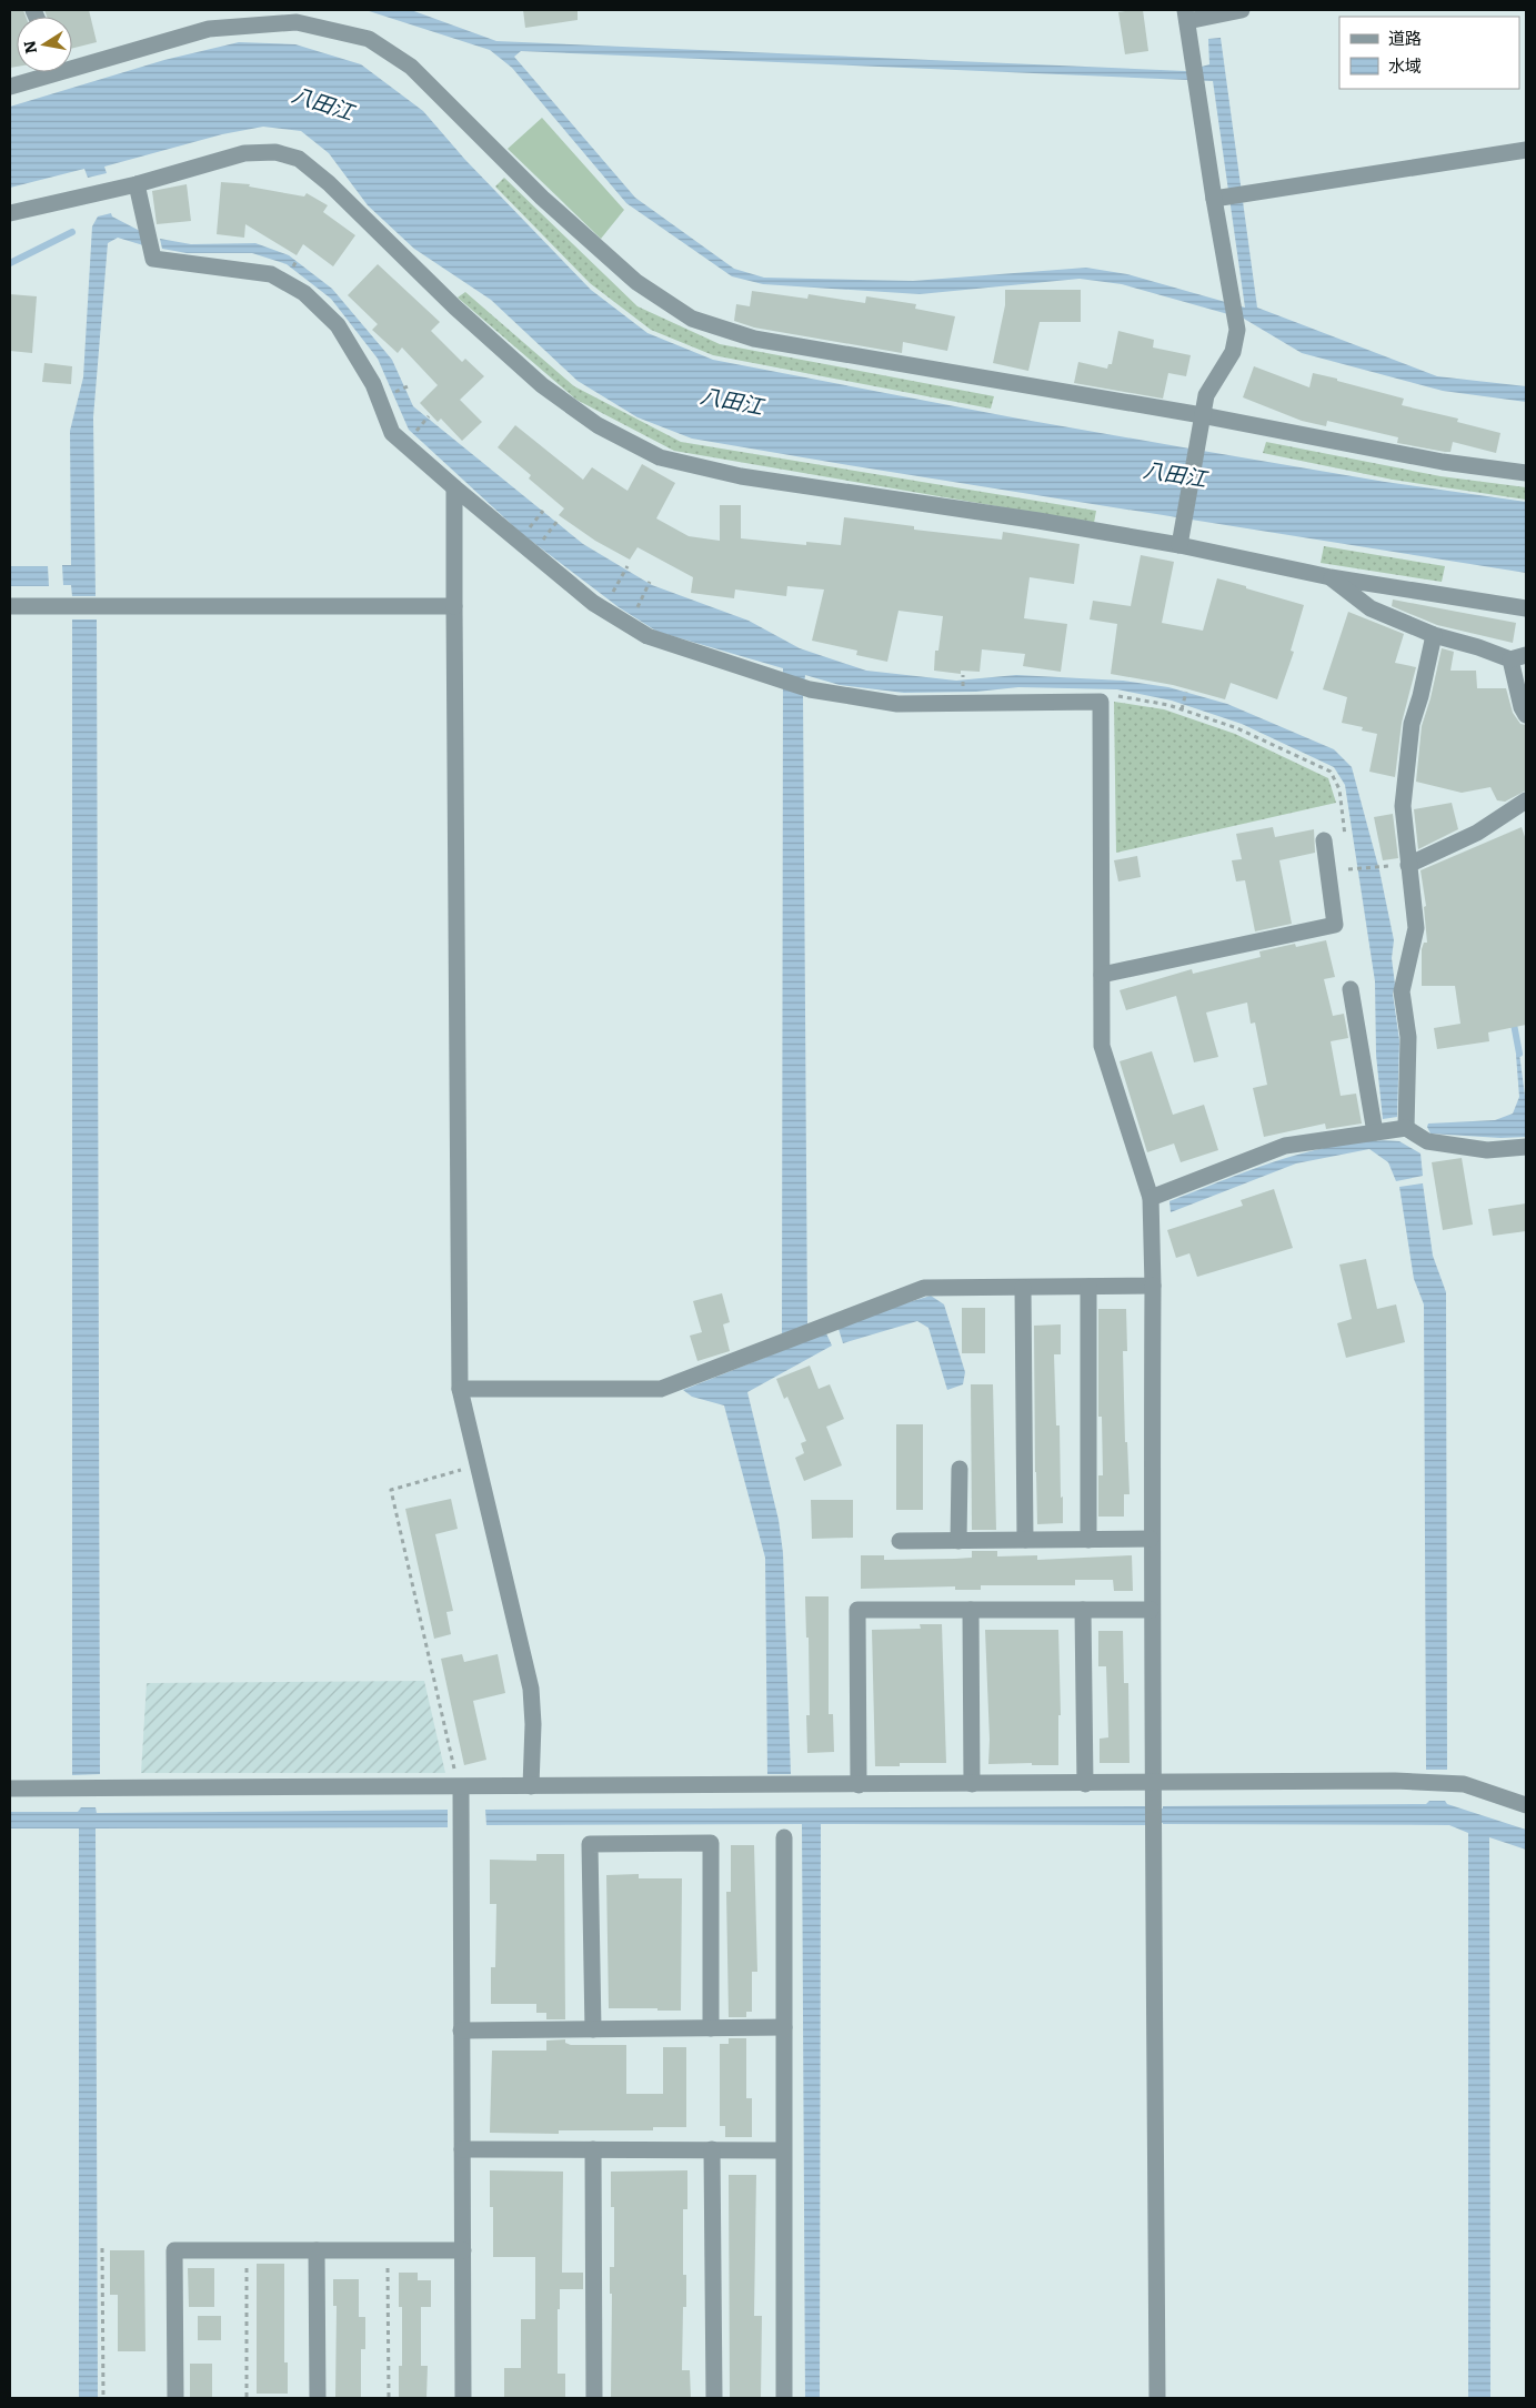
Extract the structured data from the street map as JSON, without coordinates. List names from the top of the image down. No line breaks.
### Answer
{"water":["八田江"],"legend":["道路","水域"],"north":"left"}
